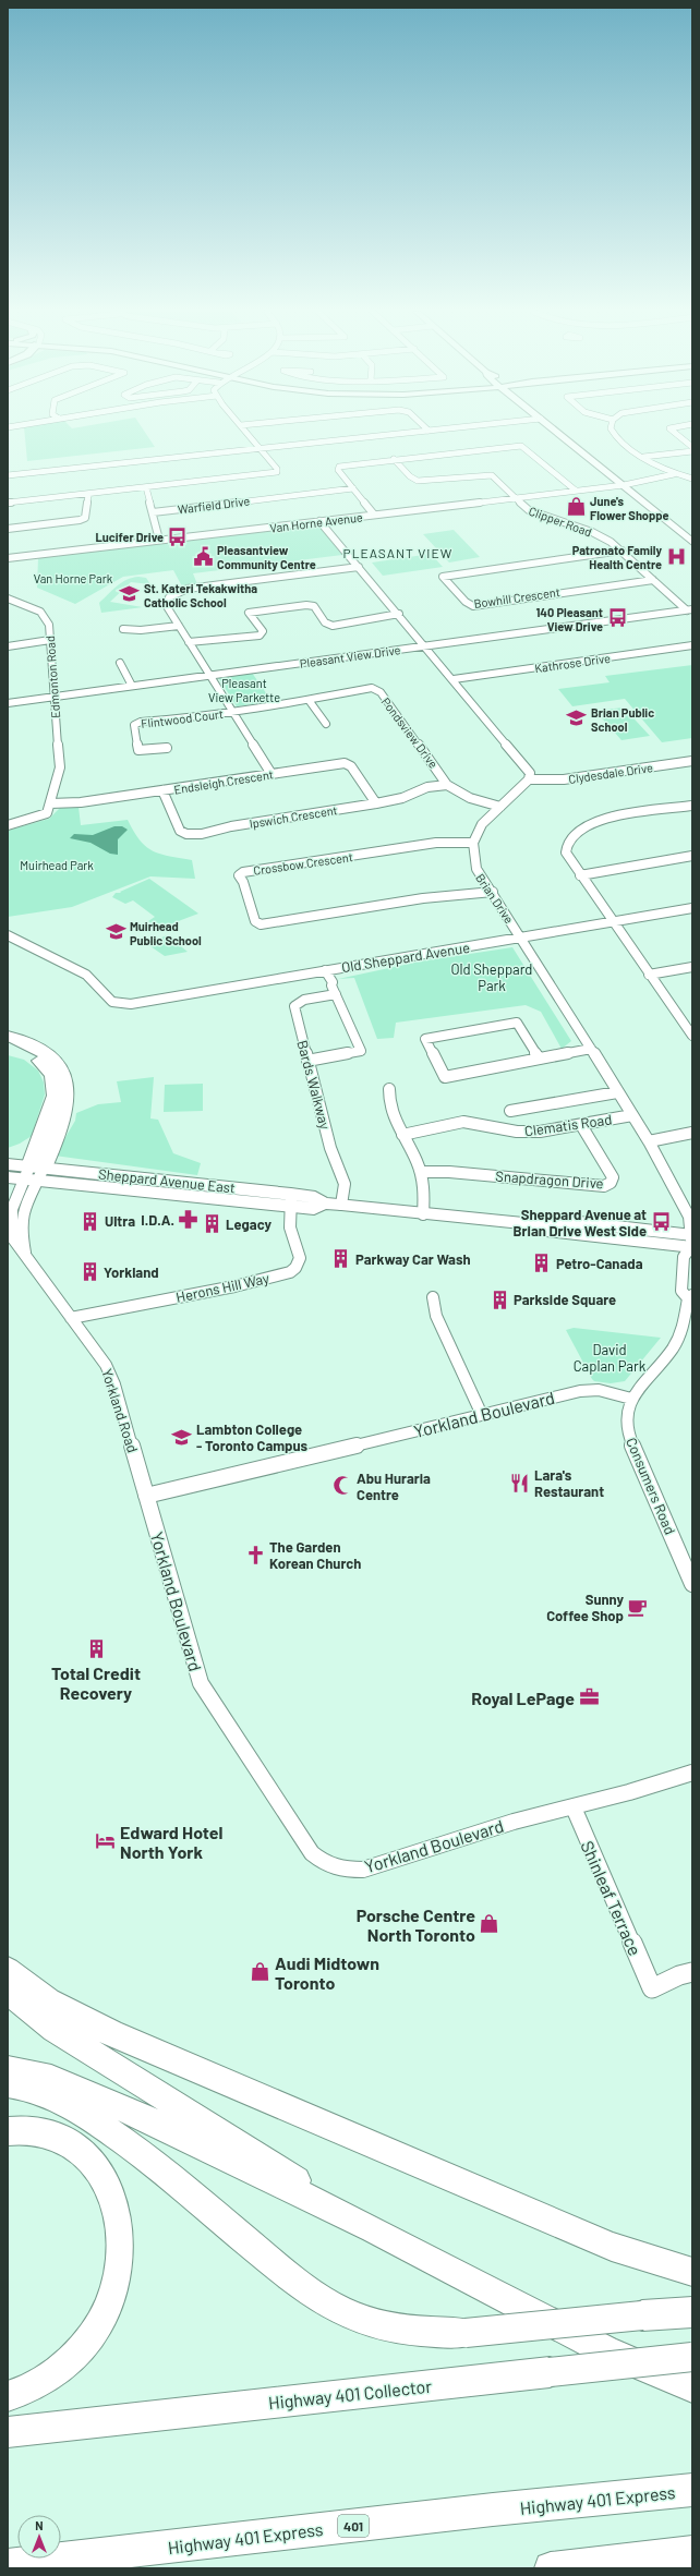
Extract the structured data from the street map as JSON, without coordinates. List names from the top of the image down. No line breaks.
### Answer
{"streets":{"highway":["Highway 401 Collector","Highway 401 Express","401"],"main road":["Sheppard Avenue East"],"street":["Warfield Drive","Clipper Road","Van Horne Avenue","Bowhill Crescent","Pleasant View Drive","Kathrose Drive","Edmonton Road","Flintwood Court","Pondsview Drive","Clydesdale Drive","Endsleigh Crescent","Ipswich Crescent","Crossbow Crescent","Brian Drive","Old Sheppard Avenue","Bards Walkway","Clematis Road","Snapdragon Drive","Herons Hill Way","Yorkland Road","Yorkland Boulevard","Consumers Road","Shinleaf Terrace"]},"crossings":[["Clipper Road","Van Horne Avenue"],["Clipper Road","Bowhill Crescent"],["Clipper Road","Pleasant View Drive"],["Pleasant View Drive","Edmonton Road"],["Edmonton Road","Endsleigh Crescent"],["Flintwood Court","Pondsview Drive"],["Pondsview Drive","Ipswich Crescent"],["Endsleigh Crescent","Ipswich Crescent"],["Crossbow Crescent","Brian Drive"],["Brian Drive","Old Sheppard Avenue"],["Brian Drive","Clematis Road"],["Brian Drive","Sheppard Avenue East"],["Brian Drive","Consumers Road"],["Bards Walkway","Sheppard Avenue East"],["Clematis Road","Snapdragon Drive"],["Sheppard Avenue East","Herons Hill Way"],["Sheppard Avenue East","Consumers Road"],["Herons Hill Way","Yorkland Road"],["Yorkland Road","Yorkland Boulevard"],["Yorkland Boulevard","Consumers Road"],["Yorkland Boulevard","Shinleaf Terrace"]],"districts":["PLEASANT VIEW"],"parks":["Van Horne Park","Pleasant View Parkette","Muirhead Park","Old Sheppard Park","David Caplan Park"],"places":{"shop":["June's Flower Shoppe","Porsche Centre North Toronto","Audi Midtown Toronto"],"bus stop":["Lucifer Drive","140 Pleasant View Drive","Sheppard Avenue at Brian Drive West Side"],"public building":["Pleasantview Community Centre"],"hospital":["Patronato Family Health Centre"],"school or university":["St. Kateri Tekakwitha Catholic School","Brian Public School","Muirhead Public School","Lambton College - Toronto Campus"],"pharmacy":["I.D.A."],"building":["Ultra","Legacy","Parkway Car Wash","Petro-Canada","Yorkland","Parkside Square","Total Credit Recovery"],"restaurant":["Lara's Restaurant"],"mosque":["Abu Huraria Centre"],"church":["The Garden Korean Church"],"cafe":["Sunny Coffee Shop"],"office":["Royal LePage"],"hotel":["Edward Hotel North York"]},"north":"top"}
